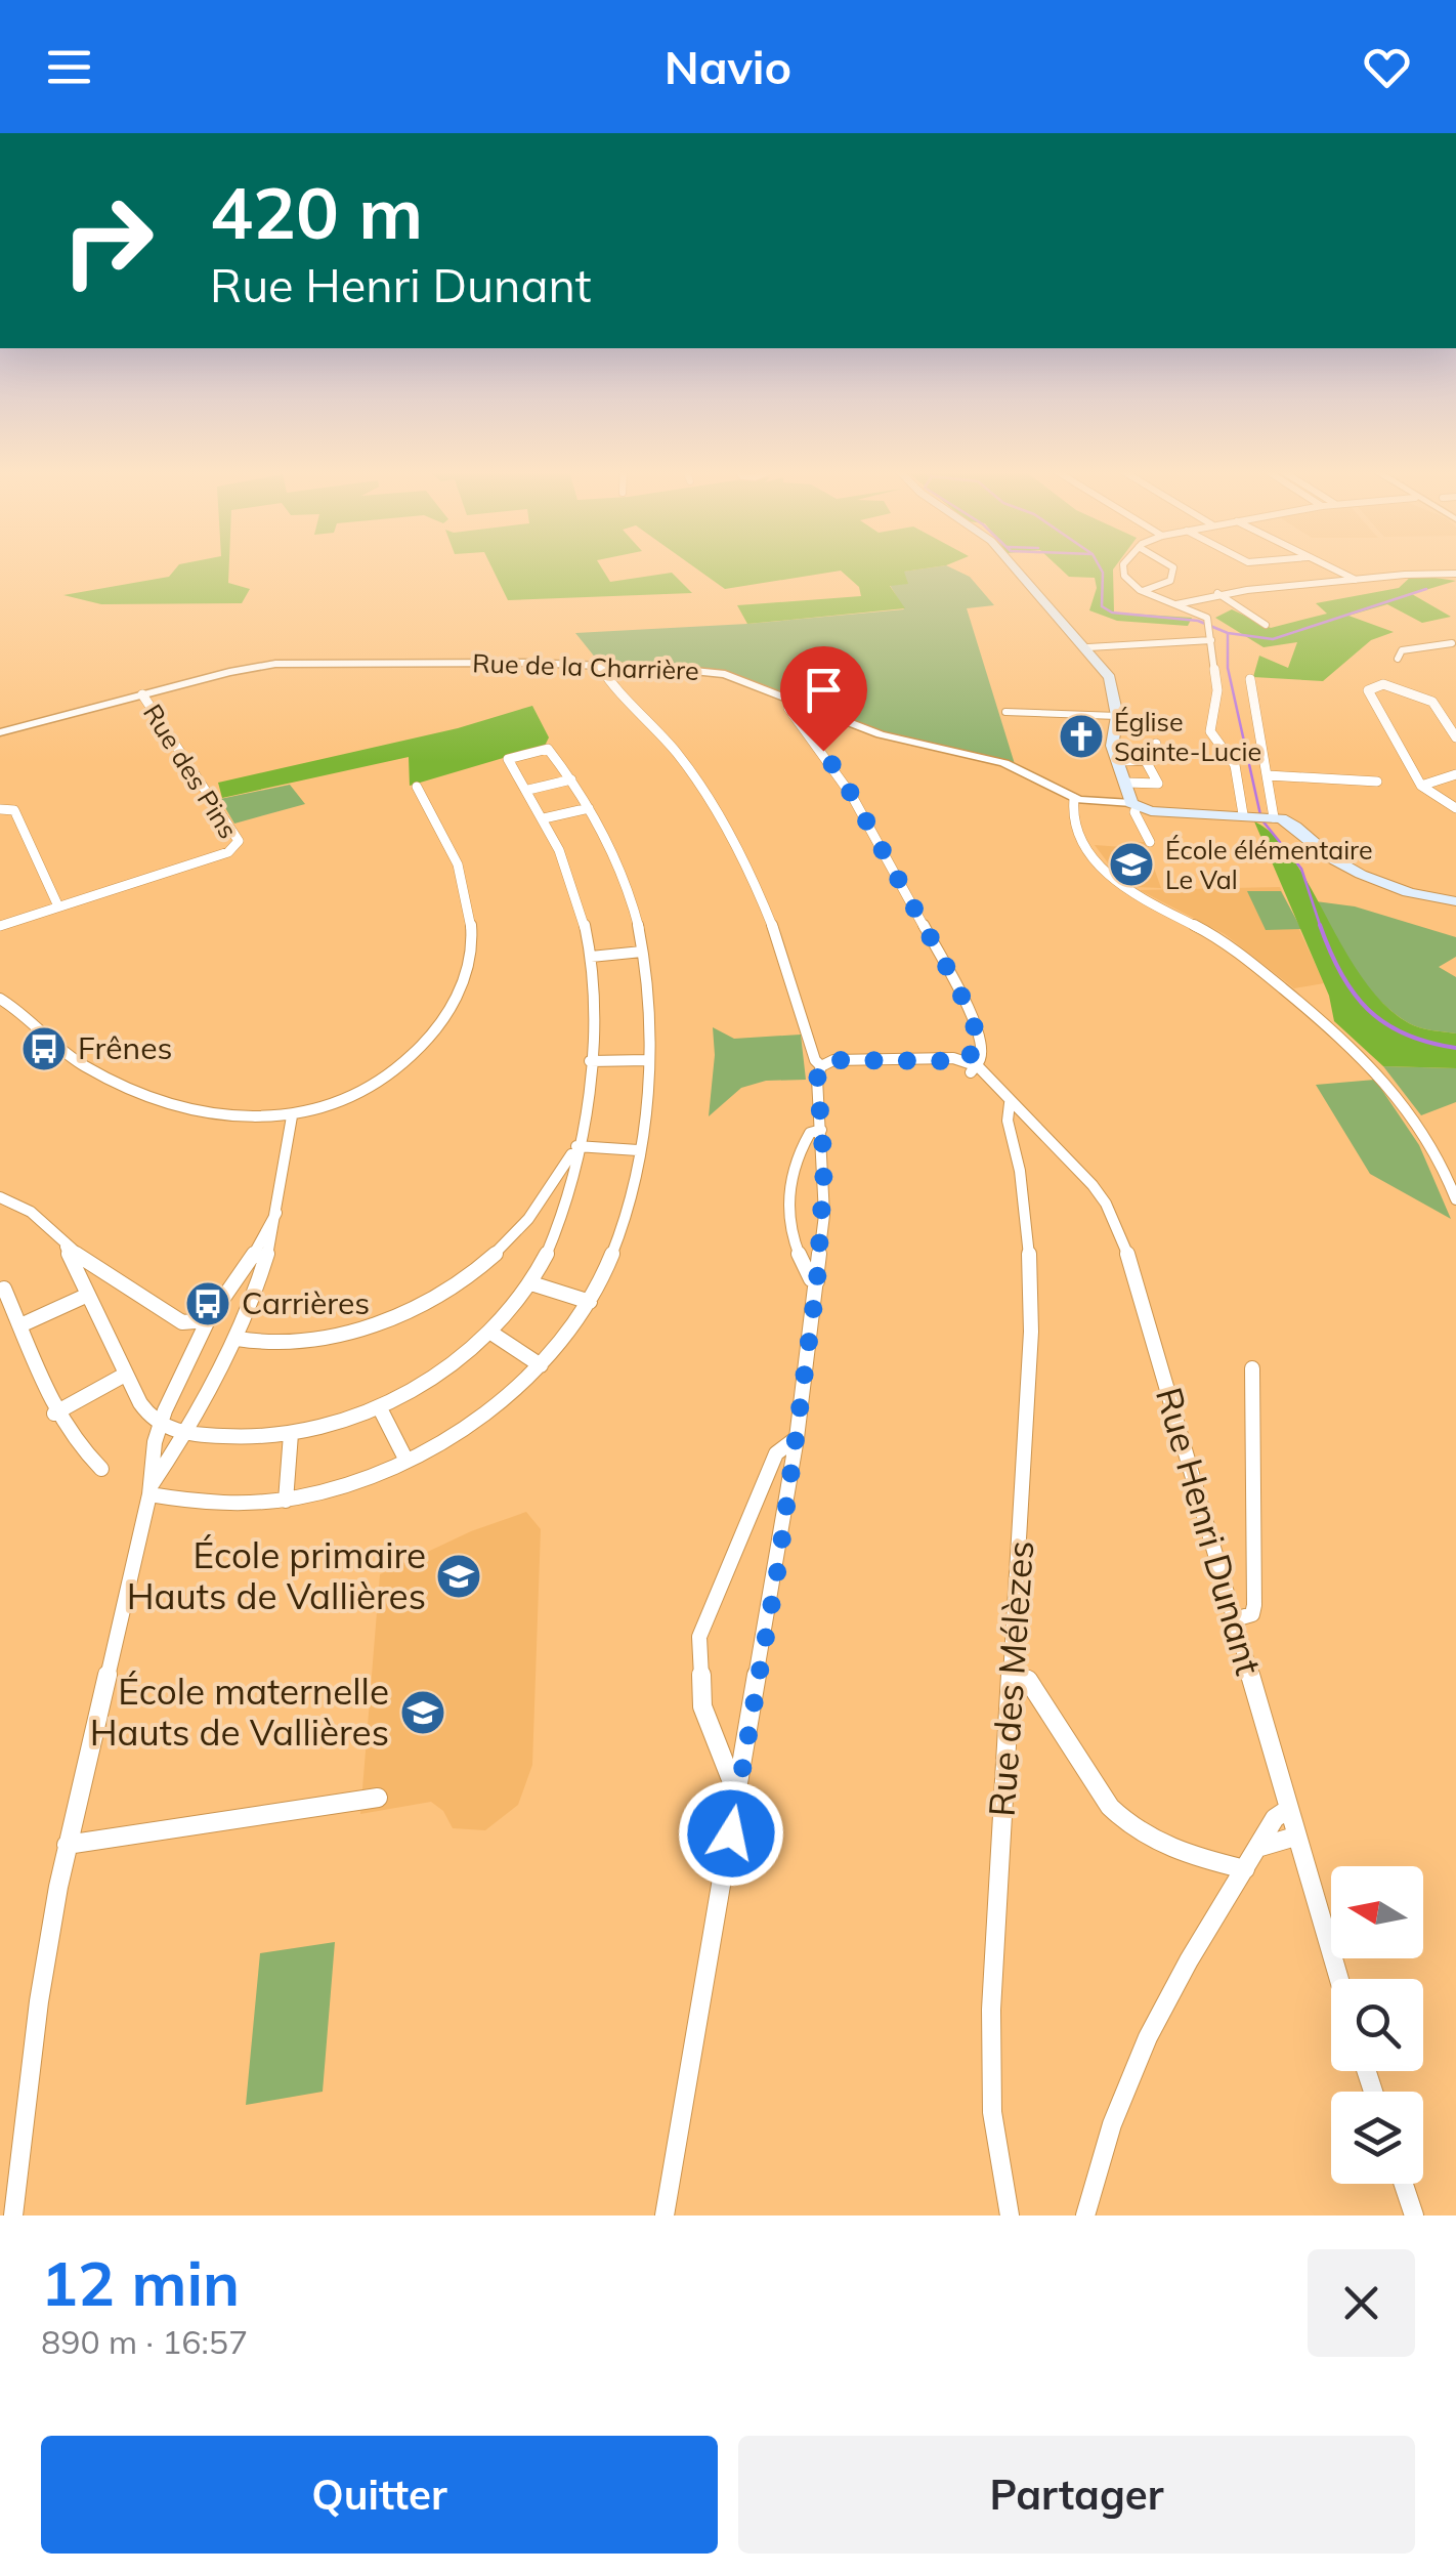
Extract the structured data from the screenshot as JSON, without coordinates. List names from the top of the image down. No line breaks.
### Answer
{"streets":{"street":["Rue de la Charrière","Rue des Pins","Rue Henri Dunant","Rue des Mélèzes"]},"crossings":[["Rue de la Charrière","Rue des Pins"],["Rue Henri Dunant","Rue des Mélèzes"]],"places":{"church":["Église Sainte-Lucie"],"school or university":["École élémentaire Le Val","École primaire Hauts de Vallières","École maternelle Hauts de Vallières"],"bus stop":["Frênes","Carrières"]},"north":"left","page":{"header":"Navio","turn":["420 m","Rue Henri Dunant"],"heading":["12 min","890 m · 16:57"],"buttons":["Quitter","Partager"]}}
